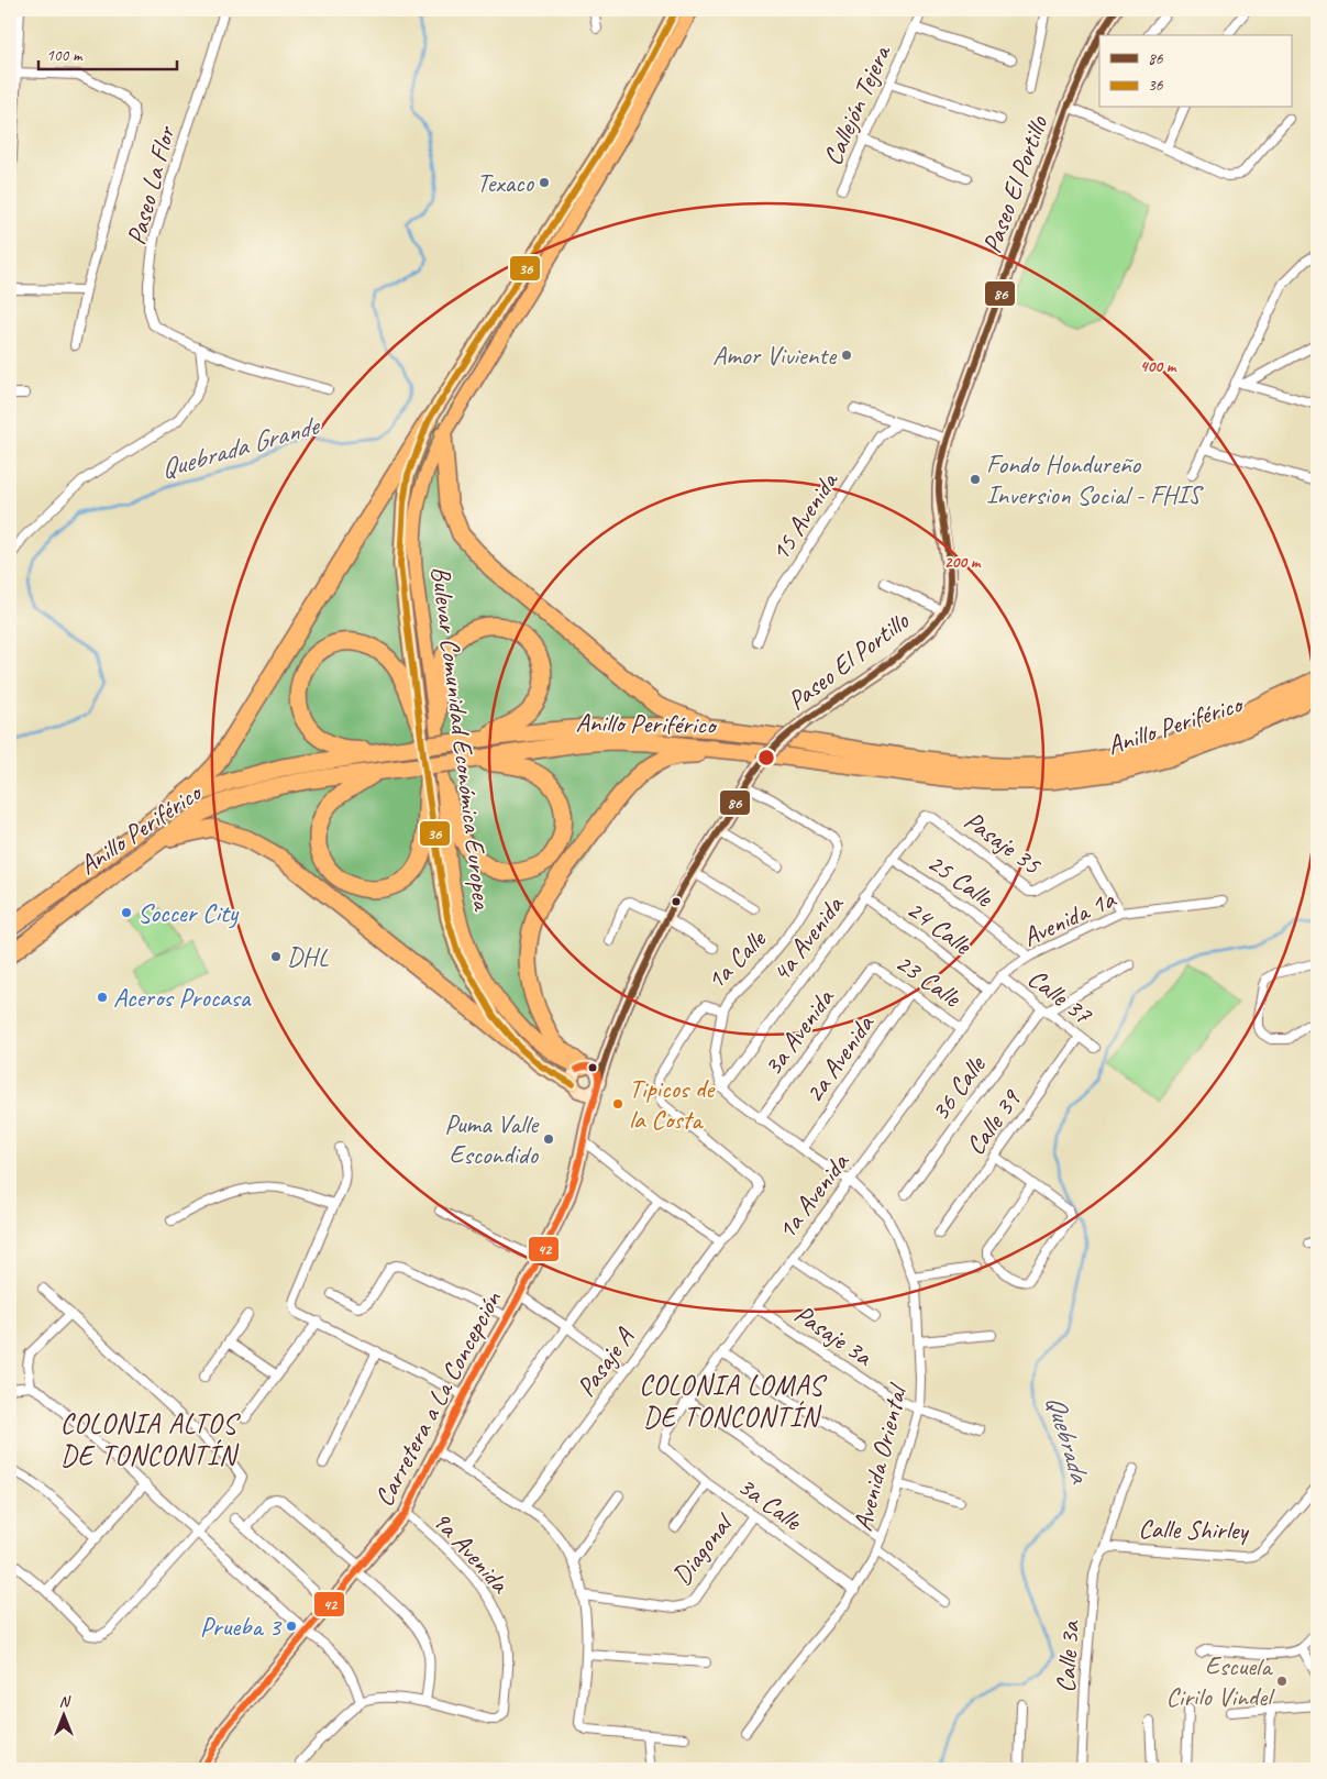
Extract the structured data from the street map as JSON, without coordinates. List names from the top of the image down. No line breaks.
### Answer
{"streets":{"highway":["Anillo Periférico"],"main road":["Paseo El Portillo","Bulevar Comunidad Económica Europea","Carretera a La Concepción"],"street":["Callejón Tejera","Paseo La Flor","15 Avenida","Pasaje 35","25 Calle","Avenida 1a","24 Calle","4a Avenida","1a Calle","23 Calle","Calle 37","3a Avenida","2a Avenida","36 Calle","Calle 39","1a Avenida","Pasaje 3a","Pasaje A","Avenida Oriental","3a Calle","Calle Shirley","Diagonal","9a Avenida","Calle 3a"]},"crossings":[["Paseo El Portillo","Bulevar Comunidad Económica Europea"],["Paseo El Portillo","1a Calle"],["Paseo El Portillo","Carretera a La Concepción"],["Bulevar Comunidad Económica Europea","Carretera a La Concepción"],["Pasaje 35","Avenida 1a"],["Pasaje 35","4a Avenida"],["25 Calle","Avenida 1a"],["25 Calle","4a Avenida"],["Avenida 1a","Calle 37"],["Avenida 1a","1a Avenida"],["24 Calle","4a Avenida"],["24 Calle","1a Avenida"],["4a Avenida","Avenida Oriental"],["1a Calle","Pasaje A"],["23 Calle","3a Avenida"],["23 Calle","2a Avenida"],["23 Calle","1a Avenida"],["Calle 37","36 Calle"],["Calle 37","Calle 39"],["Calle 37","1a Avenida"],["3a Avenida","Avenida Oriental"],["2a Avenida","Avenida Oriental"],["1a Avenida","Pasaje 3a"],["1a Avenida","Avenida Oriental"],["1a Avenida","3a Calle"],["Pasaje 3a","Avenida Oriental"],["Carretera a La Concepción","9a Avenida"],["Avenida Oriental","3a Calle"],["3a Calle","Diagonal"],["Calle Shirley","Calle 3a"]],"districts":["COLONIA LOMAS DE TONCONTÍN","COLONIA ALTOS DE TONCONTÍN"],"water":["Quebrada Grande","Quebrada"],"places":["Texaco","Amor Viviente","Fondo Hondureño Inversion Social - FHIS","Soccer City","DHL","Aceros Procasa","Tipicos de la Costa","Puma Valle Escondido","Prueba 3","Escuela Cirilo Vindel"],"lines":["transit line 86","transit line 36","transit line 42"],"legend":["86","36"],"scale_bar":"100 m","north":"top","rings":["400 m","200 m"]}
